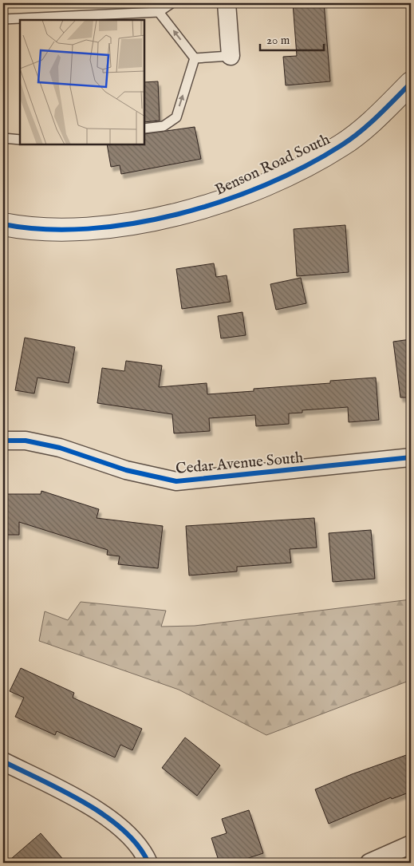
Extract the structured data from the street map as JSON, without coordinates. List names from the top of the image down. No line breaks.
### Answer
{"streets":{"street":["Benson Road South","Cedar Avenue South"]},"scale_bar":"20 m"}
